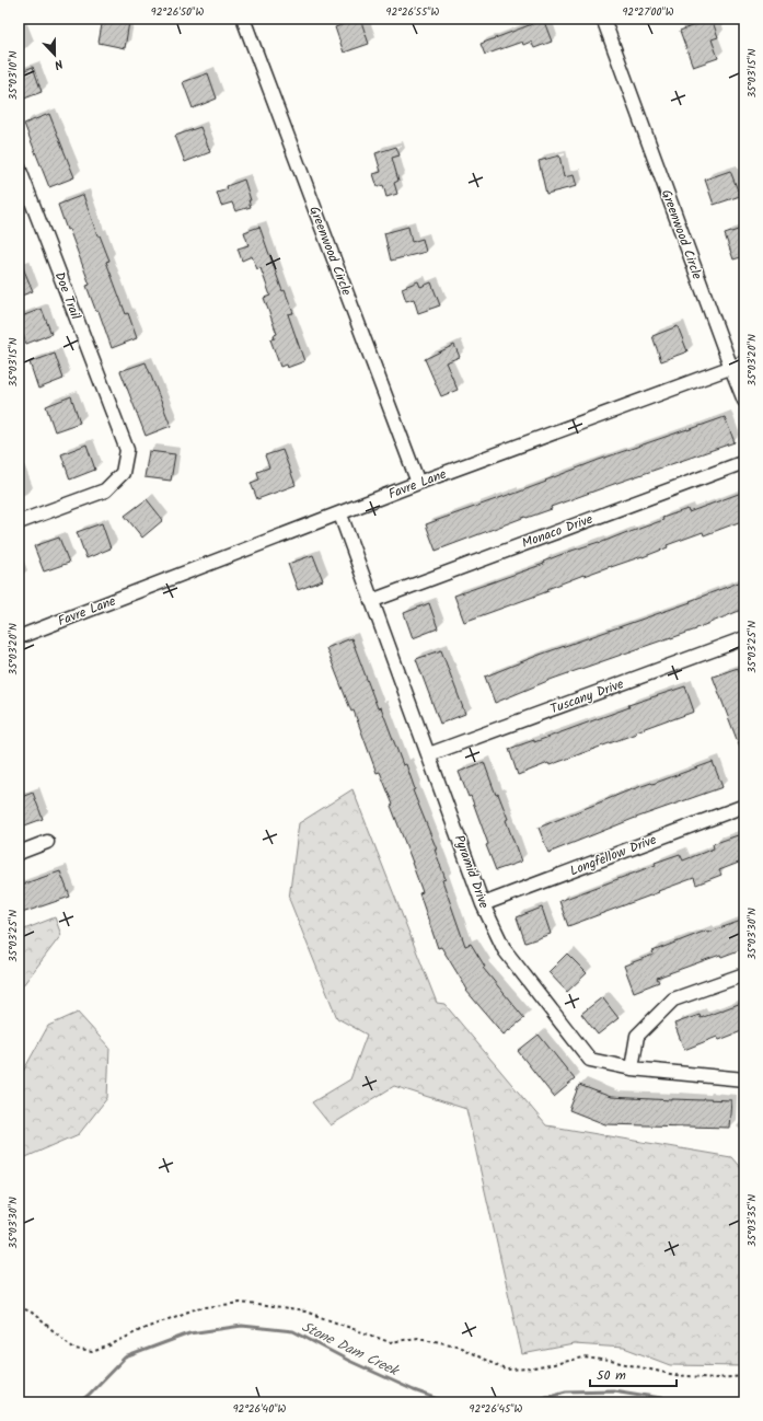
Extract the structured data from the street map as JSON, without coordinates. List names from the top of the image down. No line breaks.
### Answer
{"streets":{"street":["Greenwood Circle","Doe Trail","Favre Lane","Monaco Drive","Tuscany Drive","Longfellow Drive","Pyramid Drive"]},"crossings":[["Greenwood Circle","Favre Lane"],["Favre Lane","Pyramid Drive"],["Monaco Drive","Pyramid Drive"],["Tuscany Drive","Pyramid Drive"],["Longfellow Drive","Pyramid Drive"]],"water":["Stone Dam Creek"],"scale_bar":"50 m","north":"bottom","coordinates":["92°26'50\"W","92°26'55\"W","92°27'00\"W","35°03'15\"N","35°03'10\"N","35°03'20\"N","35°03'25\"N","35°03'30\"N","35°03'35\"N","92°26'40\"W","92°26'45\"W"]}
